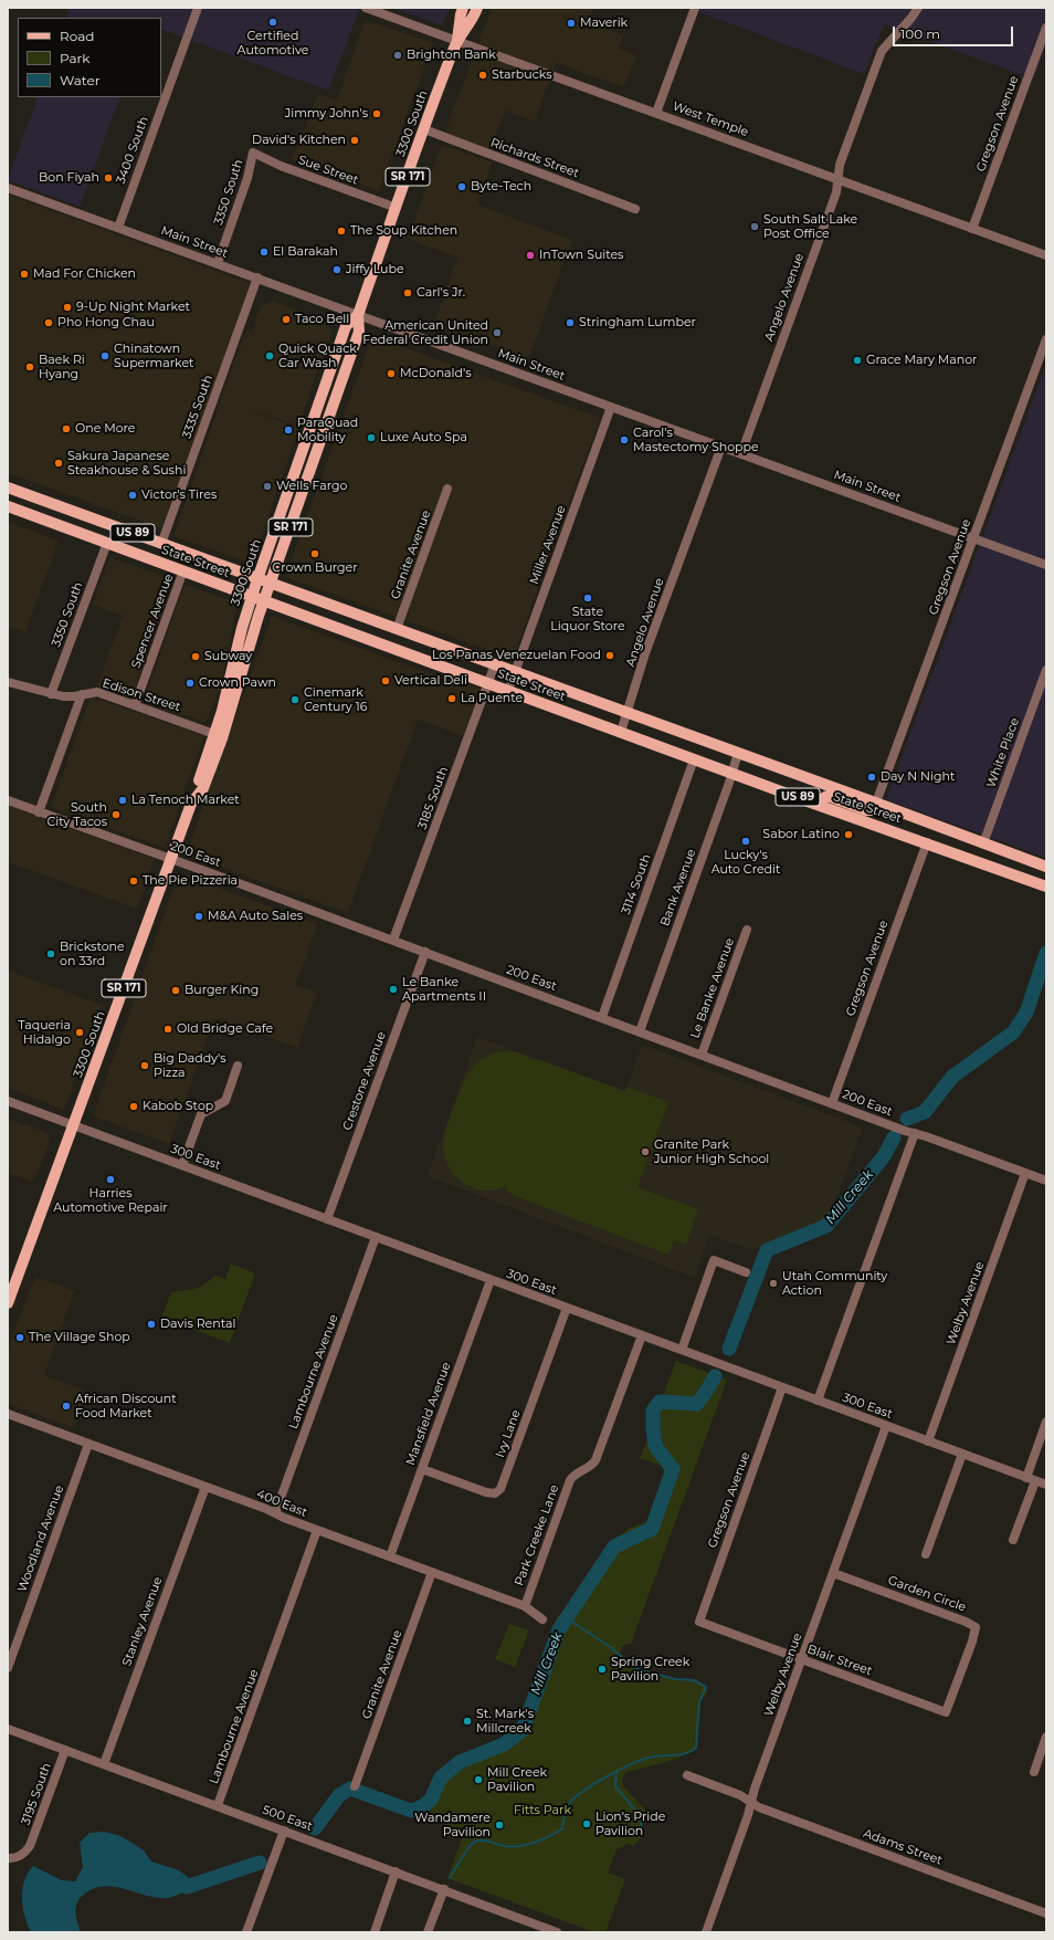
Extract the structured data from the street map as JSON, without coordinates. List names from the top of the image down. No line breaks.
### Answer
{"streets":{"main road":["3300 South","SR 171","US 89","State Street"],"street":["West Temple","Gregson Avenue","3400 South","Richards Street","Sue Street","3350 South","Main Street","Angelo Avenue","3335 South","Miller Avenue","Granite Avenue","Spencer Avenue","Edison Street","White Place","3185 South","200 East","3114 South","Bank Avenue","Le Banke Avenue","Crestone Avenue","300 East","Welby Avenue","Lambourne Avenue","Mansfield Avenue","Ivy Lane","400 East","Park Creeke Lane","Woodland Avenue","Garden Circle","Stanley Avenue","Blair Street","3195 South","500 East","Adams Street"]},"crossings":[["West Temple","3300 South"],["West Temple","Gregson Avenue"],["West Temple","Angelo Avenue"],["3300 South","Richards Street"],["3300 South","Sue Street"],["3300 South","Main Street"],["3300 South","State Street"],["3300 South","Edison Street"],["3300 South","200 East"],["3300 South","300 East"],["Gregson Avenue","Main Street"],["Gregson Avenue","State Street"],["Gregson Avenue","200 East"],["Gregson Avenue","300 East"],["Gregson Avenue","Blair Street"],["3400 South","Main Street"],["Sue Street","3350 South"],["3350 South","Main Street"],["3350 South","State Street"],["3350 South","Edison Street"],["Main Street","Angelo Avenue"],["Main Street","3335 South"],["Main Street","Miller Avenue"],["Angelo Avenue","State Street"],["3335 South","State Street"],["Miller Avenue","State Street"],["Granite Avenue","State Street"],["Granite Avenue","400 East"],["State Street","Spencer Avenue"],["State Street","White Place"],["State Street","3185 South"],["State Street","3114 South"],["State Street","Bank Avenue"],["Spencer Avenue","Edison Street"],["3185 South","200 East"],["200 East","3114 South"],["200 East","Bank Avenue"],["200 East","Le Banke Avenue"],["200 East","Crestone Avenue"],["200 East","Welby Avenue"],["Crestone Avenue","300 East"],["300 East","Welby Avenue"],["300 East","Lambourne Avenue"],["300 East","Mansfield Avenue"],["300 East","Ivy Lane"],["300 East","Park Creeke Lane"],["Welby Avenue","Garden Circle"],["Welby Avenue","Blair Street"],["Welby Avenue","Adams Street"],["Lambourne Avenue","400 East"],["Lambourne Avenue","500 East"],["Mansfield Avenue","Ivy Lane"],["Mansfield Avenue","400 East"],["400 East","Park Creeke Lane"],["400 East","Woodland Avenue"],["400 East","Stanley Avenue"],["Garden Circle","Blair Street"],["Stanley Avenue","500 East"],["3195 South","500 East"]],"water":["Mill Creek"],"parks":["Fitts Park"],"places":["Certified Automotive","Maverik","Brighton Bank","Starbucks","Jimmy John's","David's Kitchen","Bon Fiyah","Byte-Tech","South Salt Lake Post Office","The Soup Kitchen","El Barakah","InTown Suites","Jiffy Lube","Mad For Chicken","Carl's Jr.","9-Up Night Market","Taco Bell","Pho Hong Chau","Stringham Lumber","American United Federal Credit Union","Chinatown Supermarket","Quick Quack Car Wash","Grace Mary Manor","Baek Ri Hyang","McDonald's","One More","ParaQuad Mobility","Luxe Auto Spa","Carol's Mastectomy Shoppe","Sakura Japanese Steakhouse & Sushi","Wells Fargo","Victor's Tires","Crown Burger","State Liquor Store","Los Panas Venezuelan Food","Subway","Vertical Deli","Crown Pawn","La Puente","Cinemark Century 16","Day N Night","La Tenoch Market","South City Tacos","Sabor Latino","Lucky's Auto Credit","The Pie Pizzeria","M&A Auto Sales","Brickstone on 33rd","Le Banke Apartments II","Burger King","Old Bridge Cafe","Taqueria Hidalgo","Big Daddy's Pizza","Kabob Stop","Granite Park Junior High School","Harries Automotive Repair","Utah Community Action","Davis Rental","The Village Shop","African Discount Food Market","Spring Creek Pavilion","St. Mark's Millcreek","Mill Creek Pavilion","Lion's Pride Pavilion","Wandamere Pavilion"],"legend":["Road","Park","Water"],"scale_bar":"100 m"}
